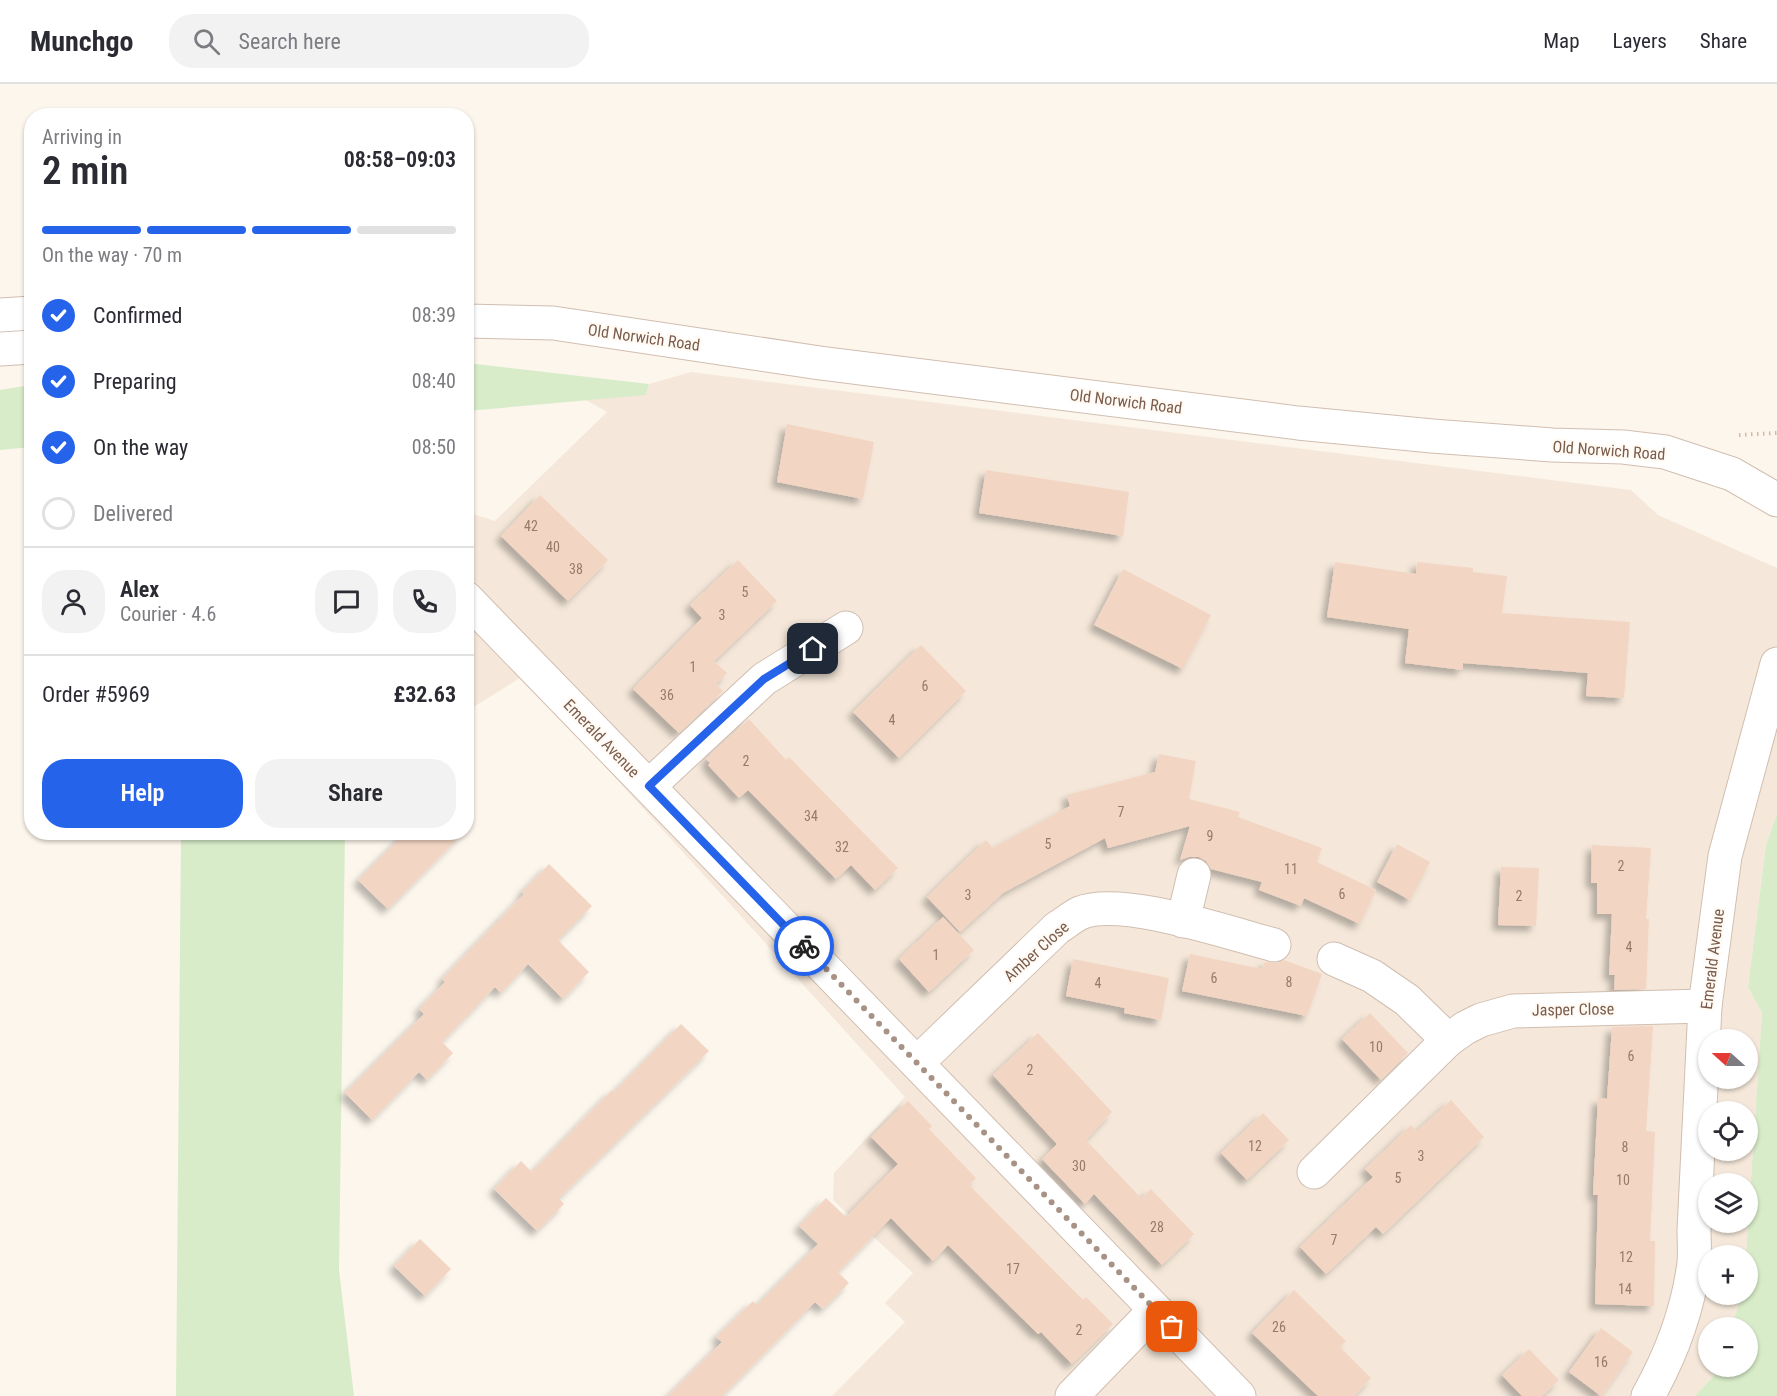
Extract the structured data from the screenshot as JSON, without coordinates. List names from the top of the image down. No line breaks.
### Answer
{"streets":{"street":["Old Norwich Road","Emerald Avenue","Amber Close","Jasper Close"]},"crossings":[["Emerald Avenue","Amber Close"],["Emerald Avenue","Jasper Close"]],"house_numbers":["42","40","38","5","3","1","6","36","4","2","7","34","9","5","32","2","11","6","3","2","4","1","6","8","4","10","6","2","12","8","3","30","5","10","28","7","12","17","14","26","2","16"],"north":"left","page":{"header":"Munchgo","search":"Search here","nav":["Map","Layers","Share"],"heading":["2 min","Arriving in","08:58–09:03"],"panel":["Alex","Courier · 4.6","Order #5969","£32.63"],"bar":"On the way · 70 m","list":[["Confirmed","08:39"],["Preparing","08:40"],["On the way","08:50"],"Delivered"],"buttons":["Help","Share"],"map_buttons":["+","−"]}}
